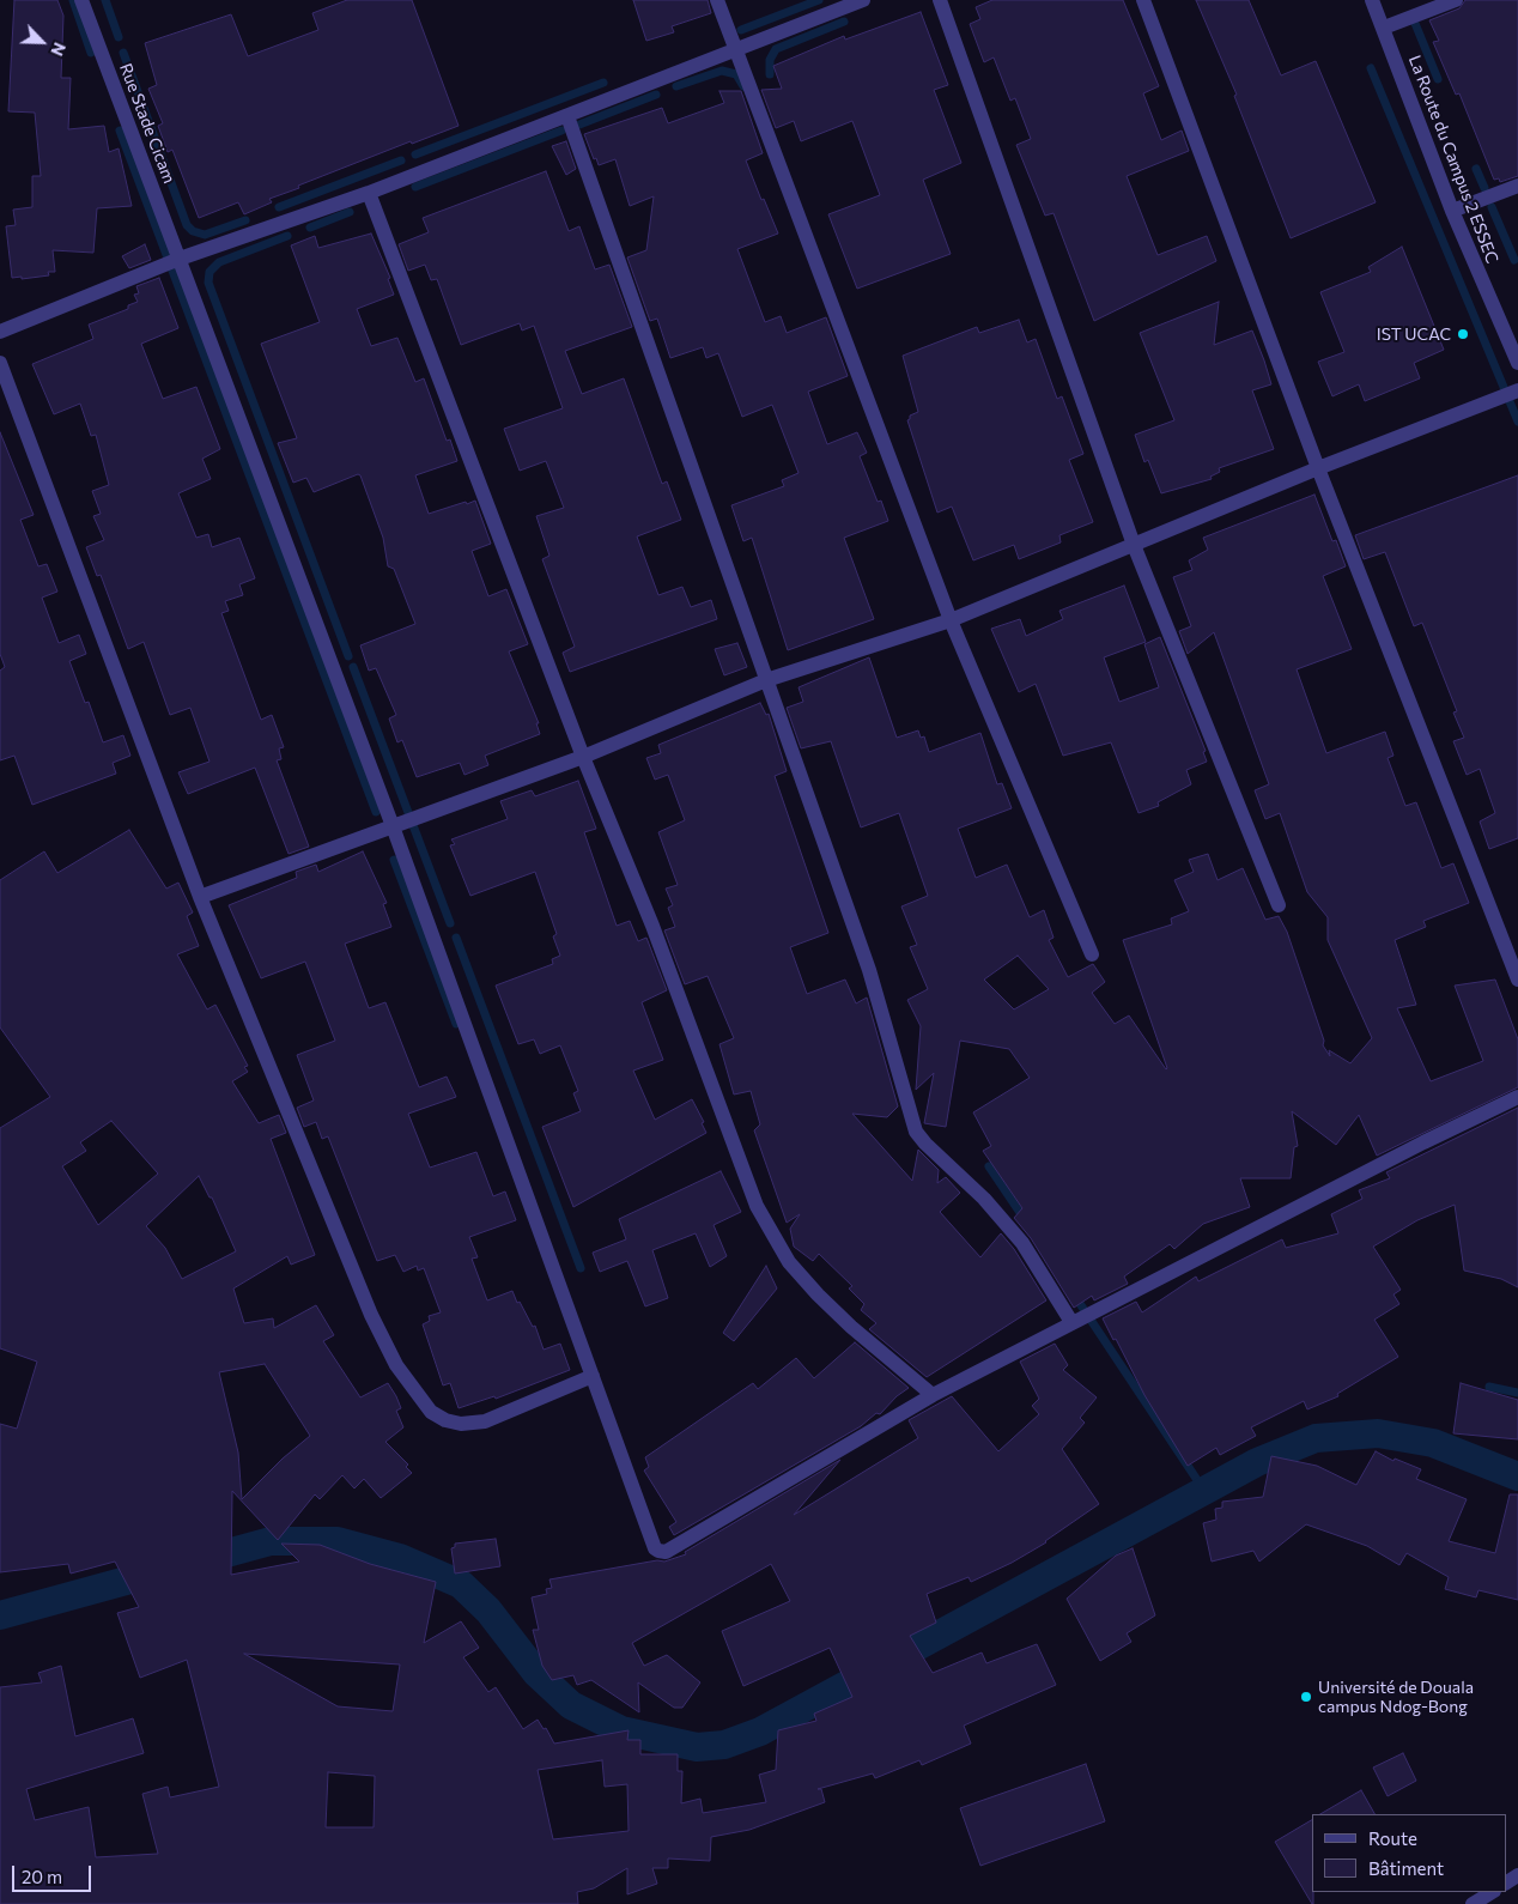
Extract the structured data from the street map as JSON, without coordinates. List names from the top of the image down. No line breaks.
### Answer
{"streets":{"street":["Rue Stade Cicam","La Route du Campus 2 ESSEC"]},"places":["IST UCAC","Université de Douala campus Ndog-Bong"],"legend":["Route","Bâtiment"],"scale_bar":"20 m","north":"bottom right"}
